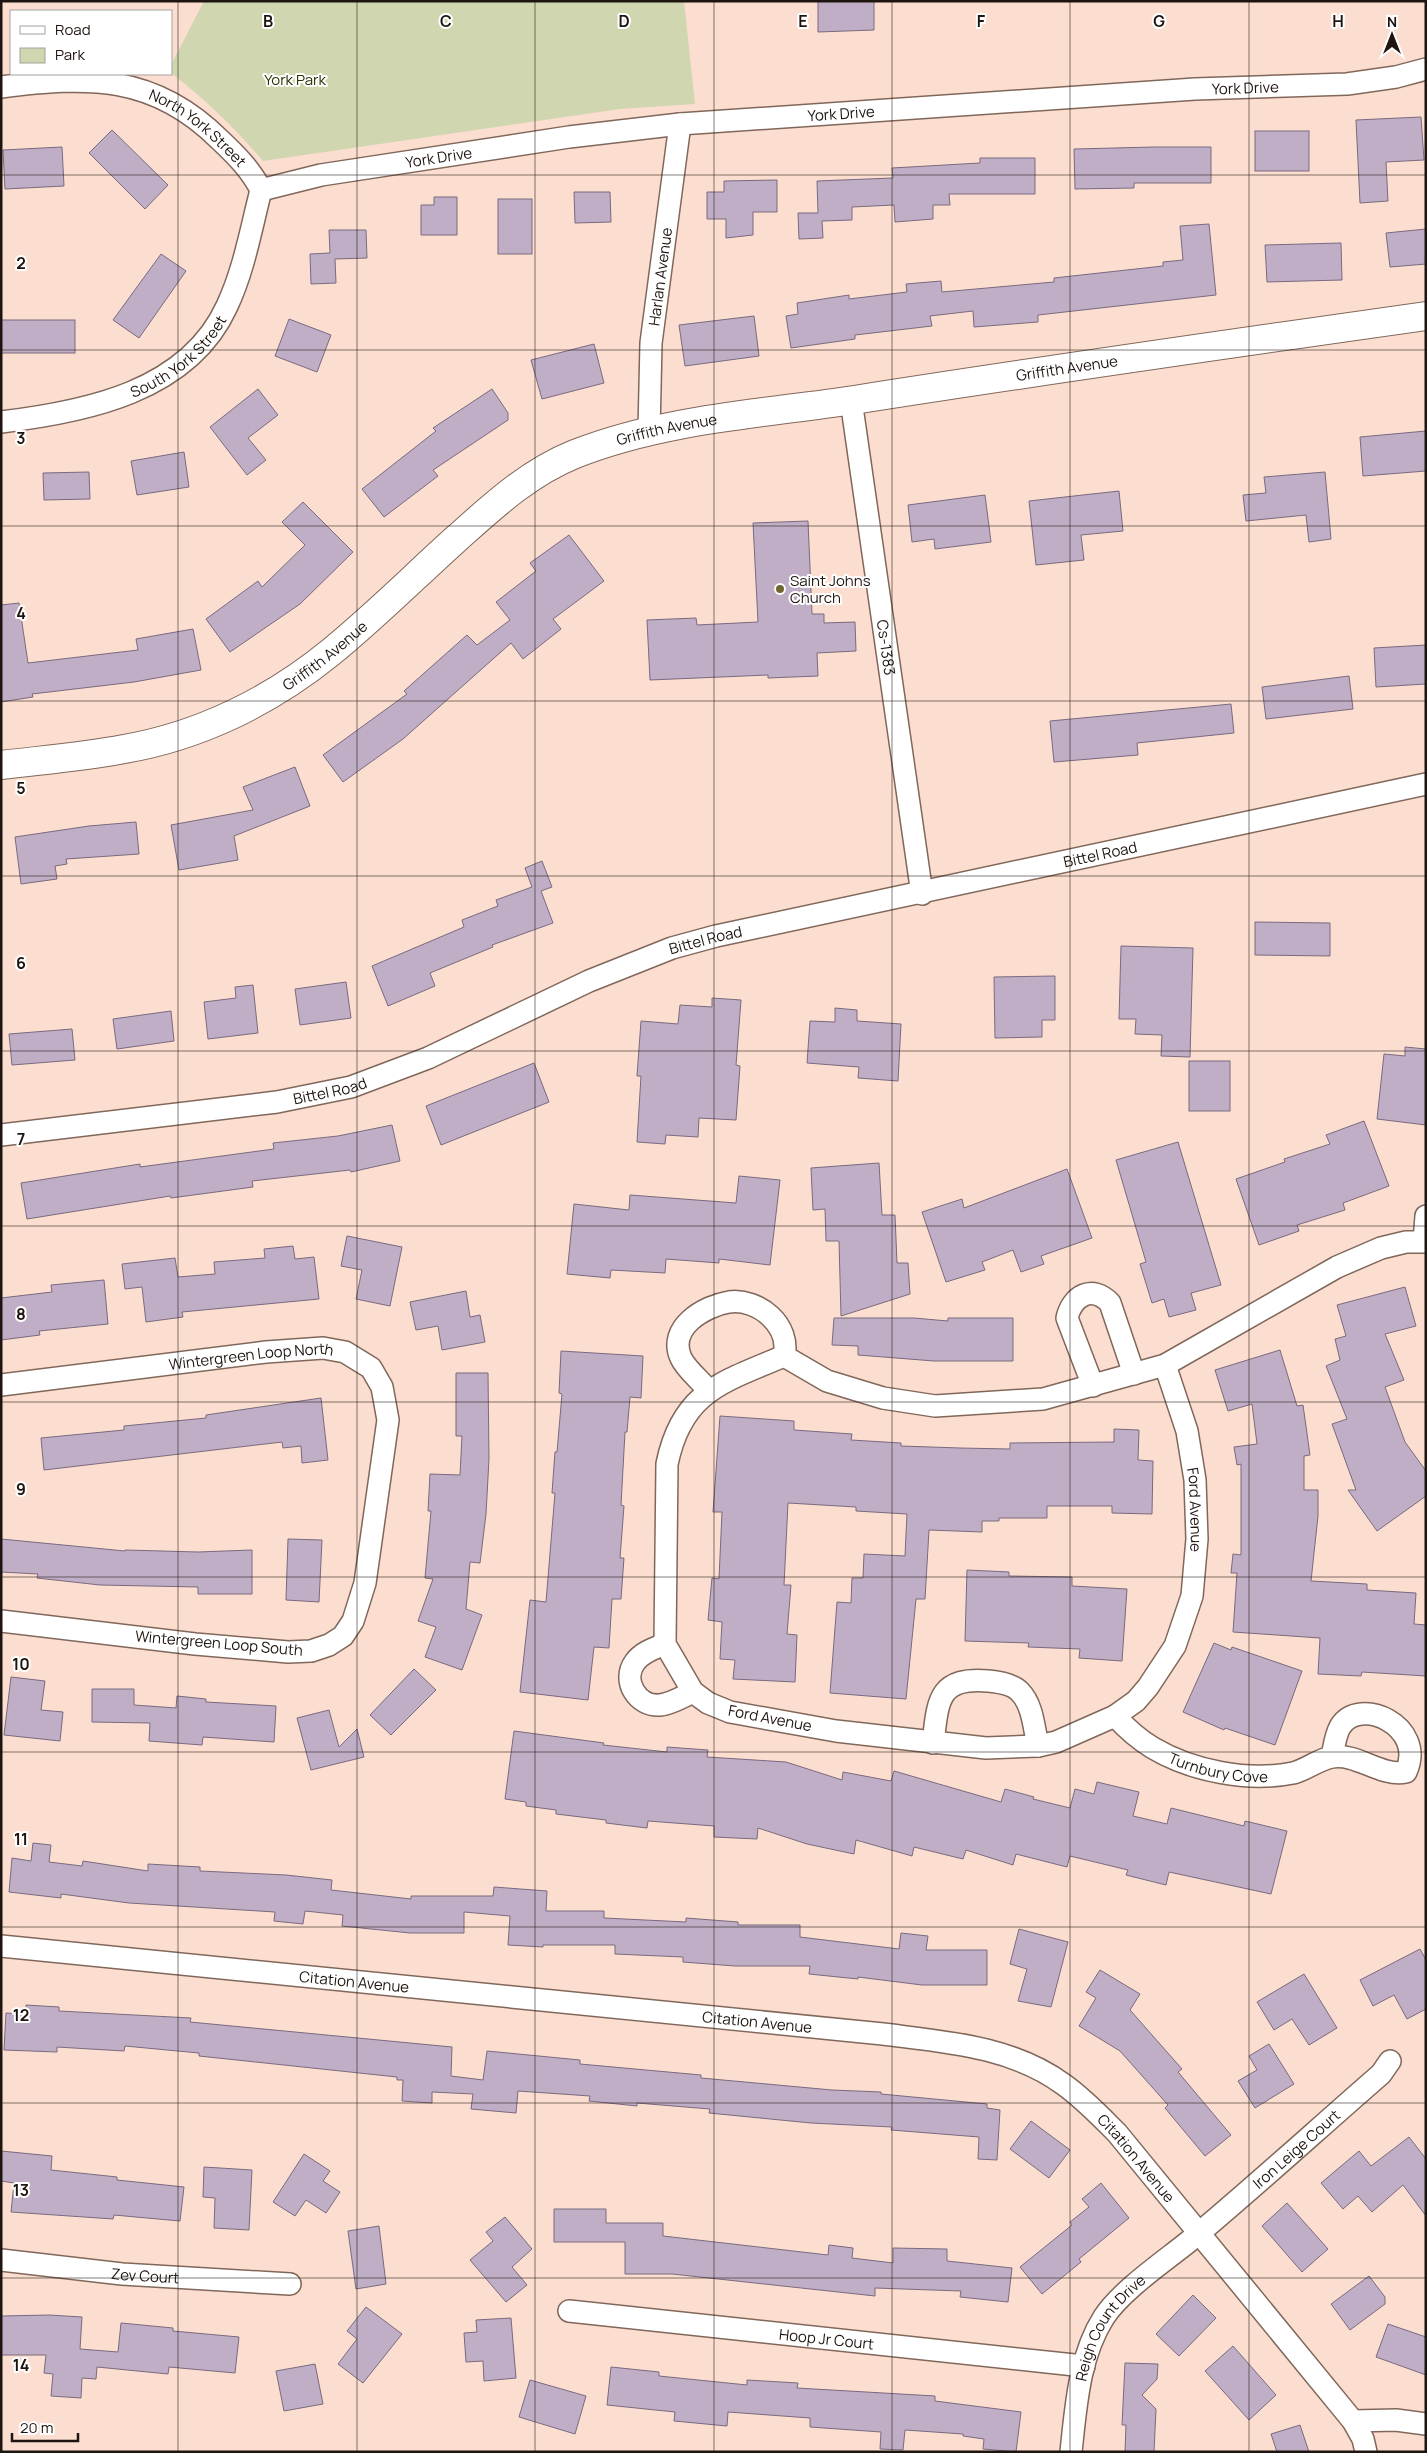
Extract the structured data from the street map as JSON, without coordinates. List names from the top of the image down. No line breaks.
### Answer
{"streets":{"street":["York Drive","North York Street","Harlan Avenue","South York Street","Griffith Avenue","Cs-1383","Bittel Road","Wintergreen Loop North","Ford Avenue","Wintergreen Loop South","Turnbury Cove","Citation Avenue","Iron Leige Court","Zev Court","Reigh Count Drive","Hoop Jr Court"]},"crossings":[["York Drive","North York Street"],["York Drive","Harlan Avenue"],["York Drive","South York Street"],["North York Street","South York Street"],["Harlan Avenue","Griffith Avenue"],["Griffith Avenue","Cs-1383"],["Cs-1383","Bittel Road"],["Wintergreen Loop North","Wintergreen Loop South"],["Ford Avenue","Turnbury Cove"],["Citation Avenue","Iron Leige Court"],["Citation Avenue","Reigh Count Drive"],["Iron Leige Court","Reigh Count Drive"],["Reigh Count Drive","Hoop Jr Court"]],"parks":["York Park"],"places":["Saint Johns Church"],"legend":["Road","Park"],"scale_bar":"20 m","north":"top","grid":{"columns":["B","C","D","E","F","G","H"],"rows":["2","3","4","5","6","7","8","9","10","11","12","13","14"]}}
